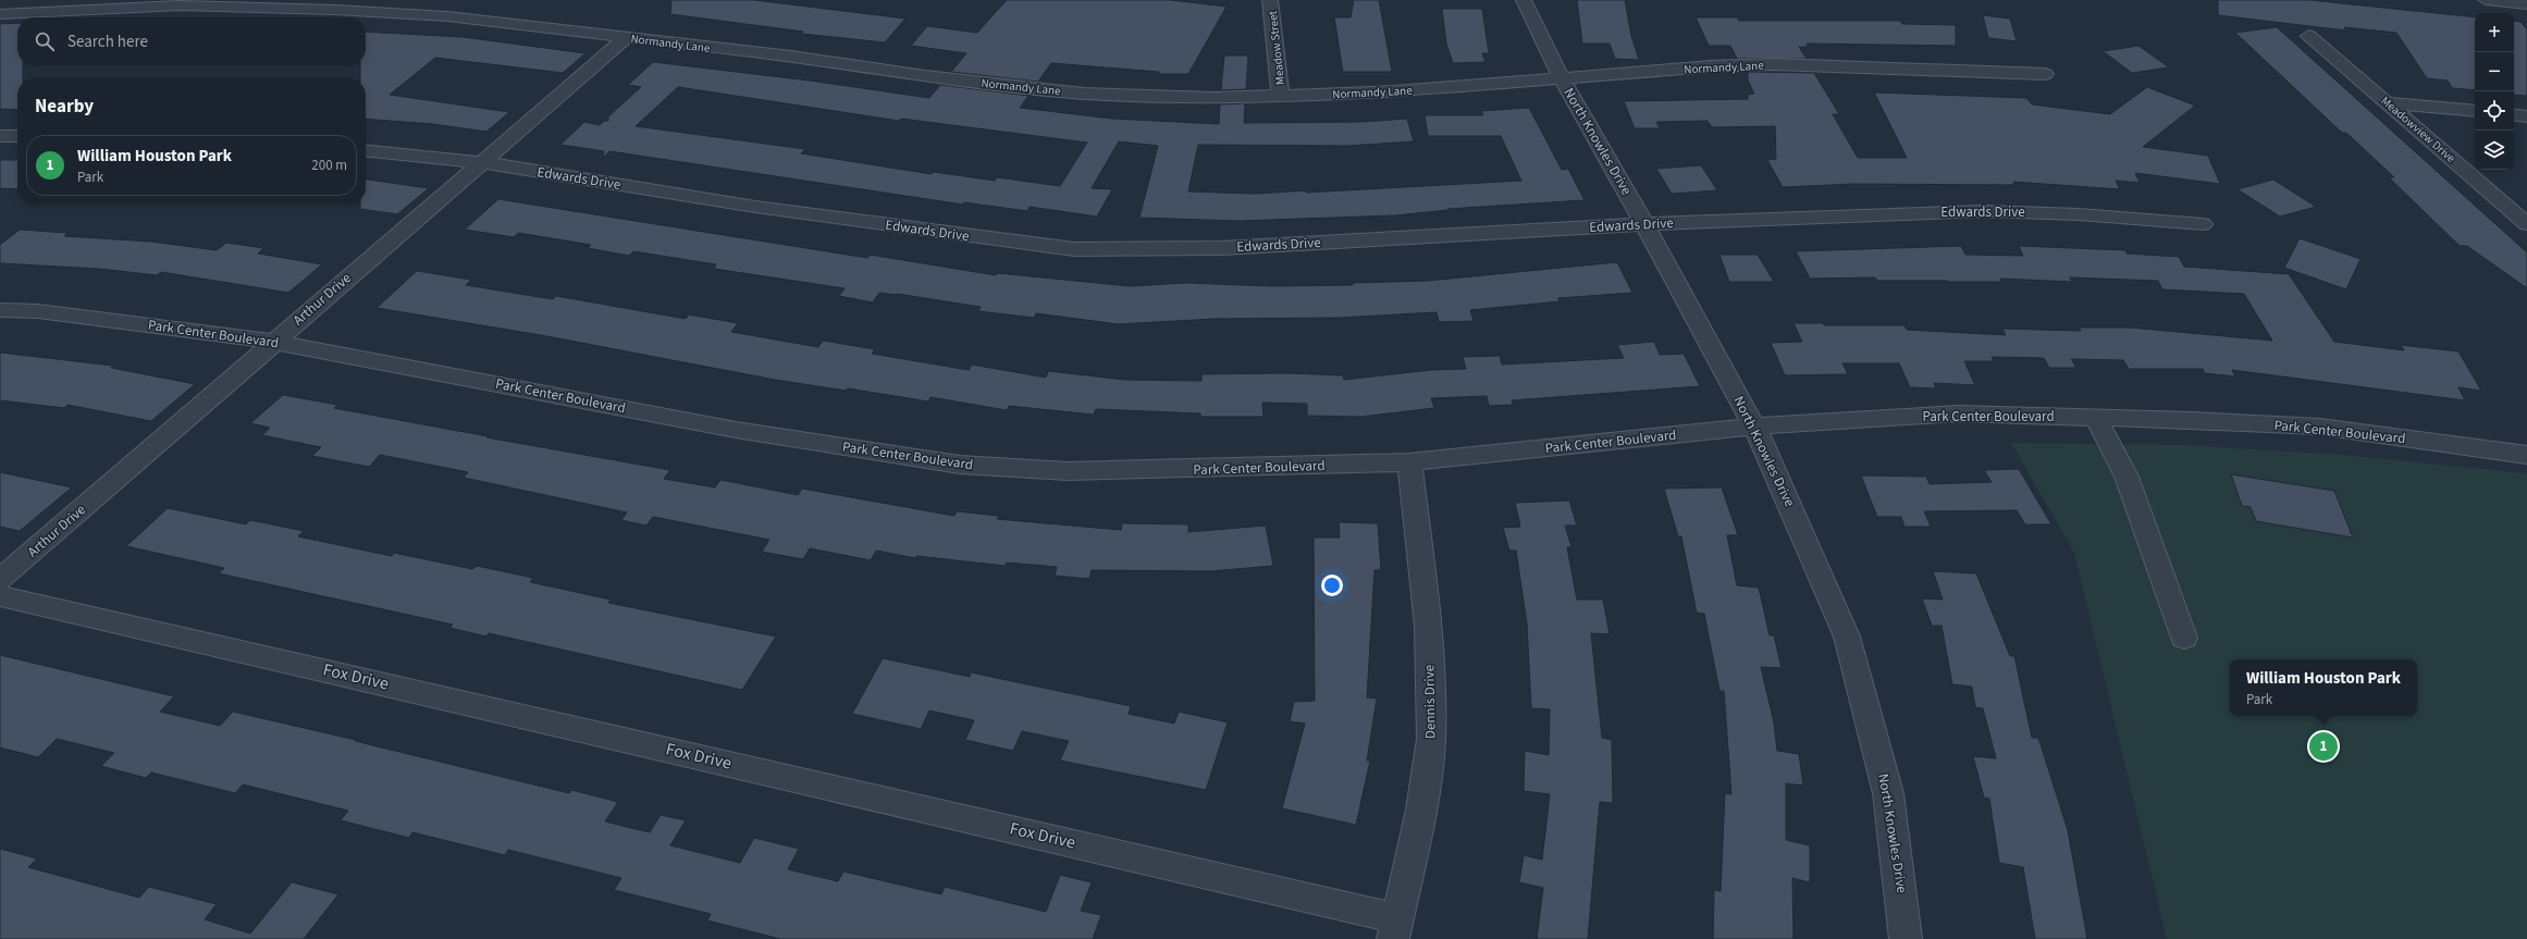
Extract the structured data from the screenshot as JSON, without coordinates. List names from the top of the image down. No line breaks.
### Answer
{"streets":{"street":["Normandy Lane","Meadow Street","Meadowview Drive","North Knowles Drive","Edwards Drive","Arthur Drive","Park Center Boulevard","Fox Drive","Dennis Drive"]},"crossings":[["Normandy Lane","Meadow Street"],["Normandy Lane","North Knowles Drive"],["Normandy Lane","Arthur Drive"],["North Knowles Drive","Edwards Drive"],["North Knowles Drive","Park Center Boulevard"],["Edwards Drive","Arthur Drive"],["Arthur Drive","Park Center Boulevard"],["Park Center Boulevard","Dennis Drive"],["Fox Drive","Dennis Drive"]],"page":{"map_buttons":["+","−"],"search":"Search here","heading":"Nearby","list":[{"mark":"1","name":"William Houston Park","note":"Park","value":"200 m"}],"popup":["William Houston Park","Park"],"pins":"1"}}
